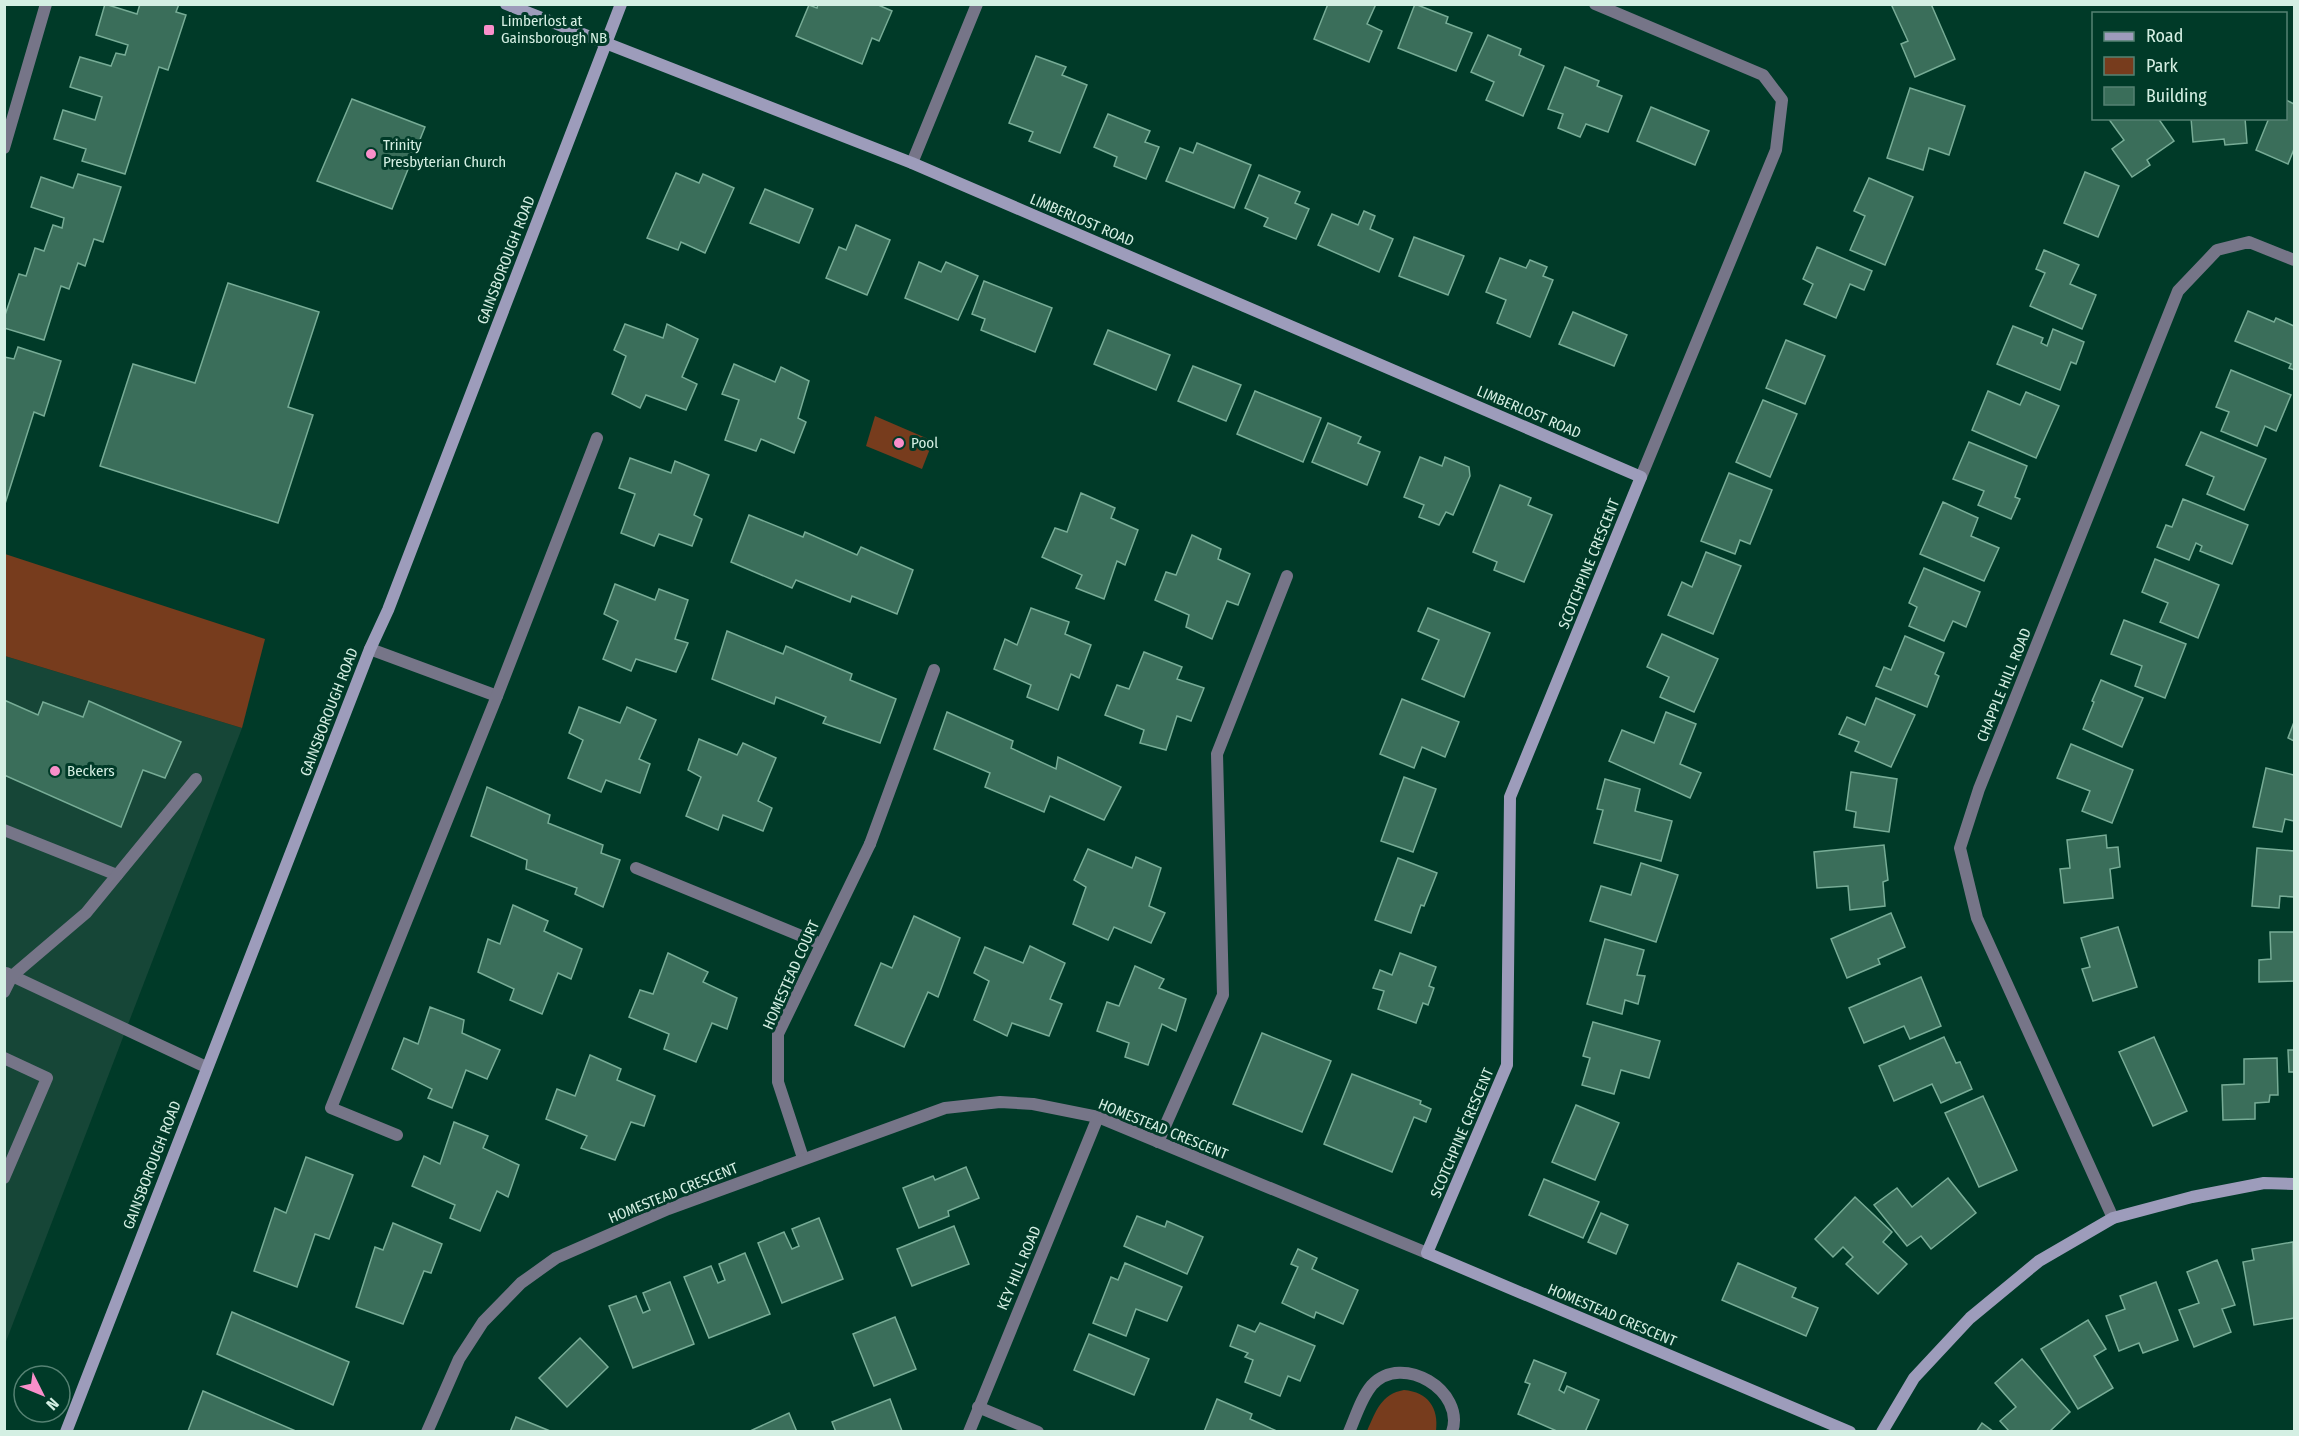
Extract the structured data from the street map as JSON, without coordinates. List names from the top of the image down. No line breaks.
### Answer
{"streets":{"street":["LIMBERLOST ROAD","GAINSBOROUGH ROAD","SCOTCHPINE CRESCENT","CHAPPLE HILL ROAD","HOMESTEAD COURT","HOMESTEAD CRESCENT","KEY HILL ROAD"]},"crossings":[["LIMBERLOST ROAD","GAINSBOROUGH ROAD"],["LIMBERLOST ROAD","SCOTCHPINE CRESCENT"],["SCOTCHPINE CRESCENT","HOMESTEAD CRESCENT"],["HOMESTEAD COURT","HOMESTEAD CRESCENT"],["HOMESTEAD CRESCENT","KEY HILL ROAD"]],"places":{"transit":["Limberlost at Gainsborough NB"],"other":["Trinity Presbyterian Church","Pool","Beckers"]},"legend":["Road","Park","Building"],"north":"bottom right"}
